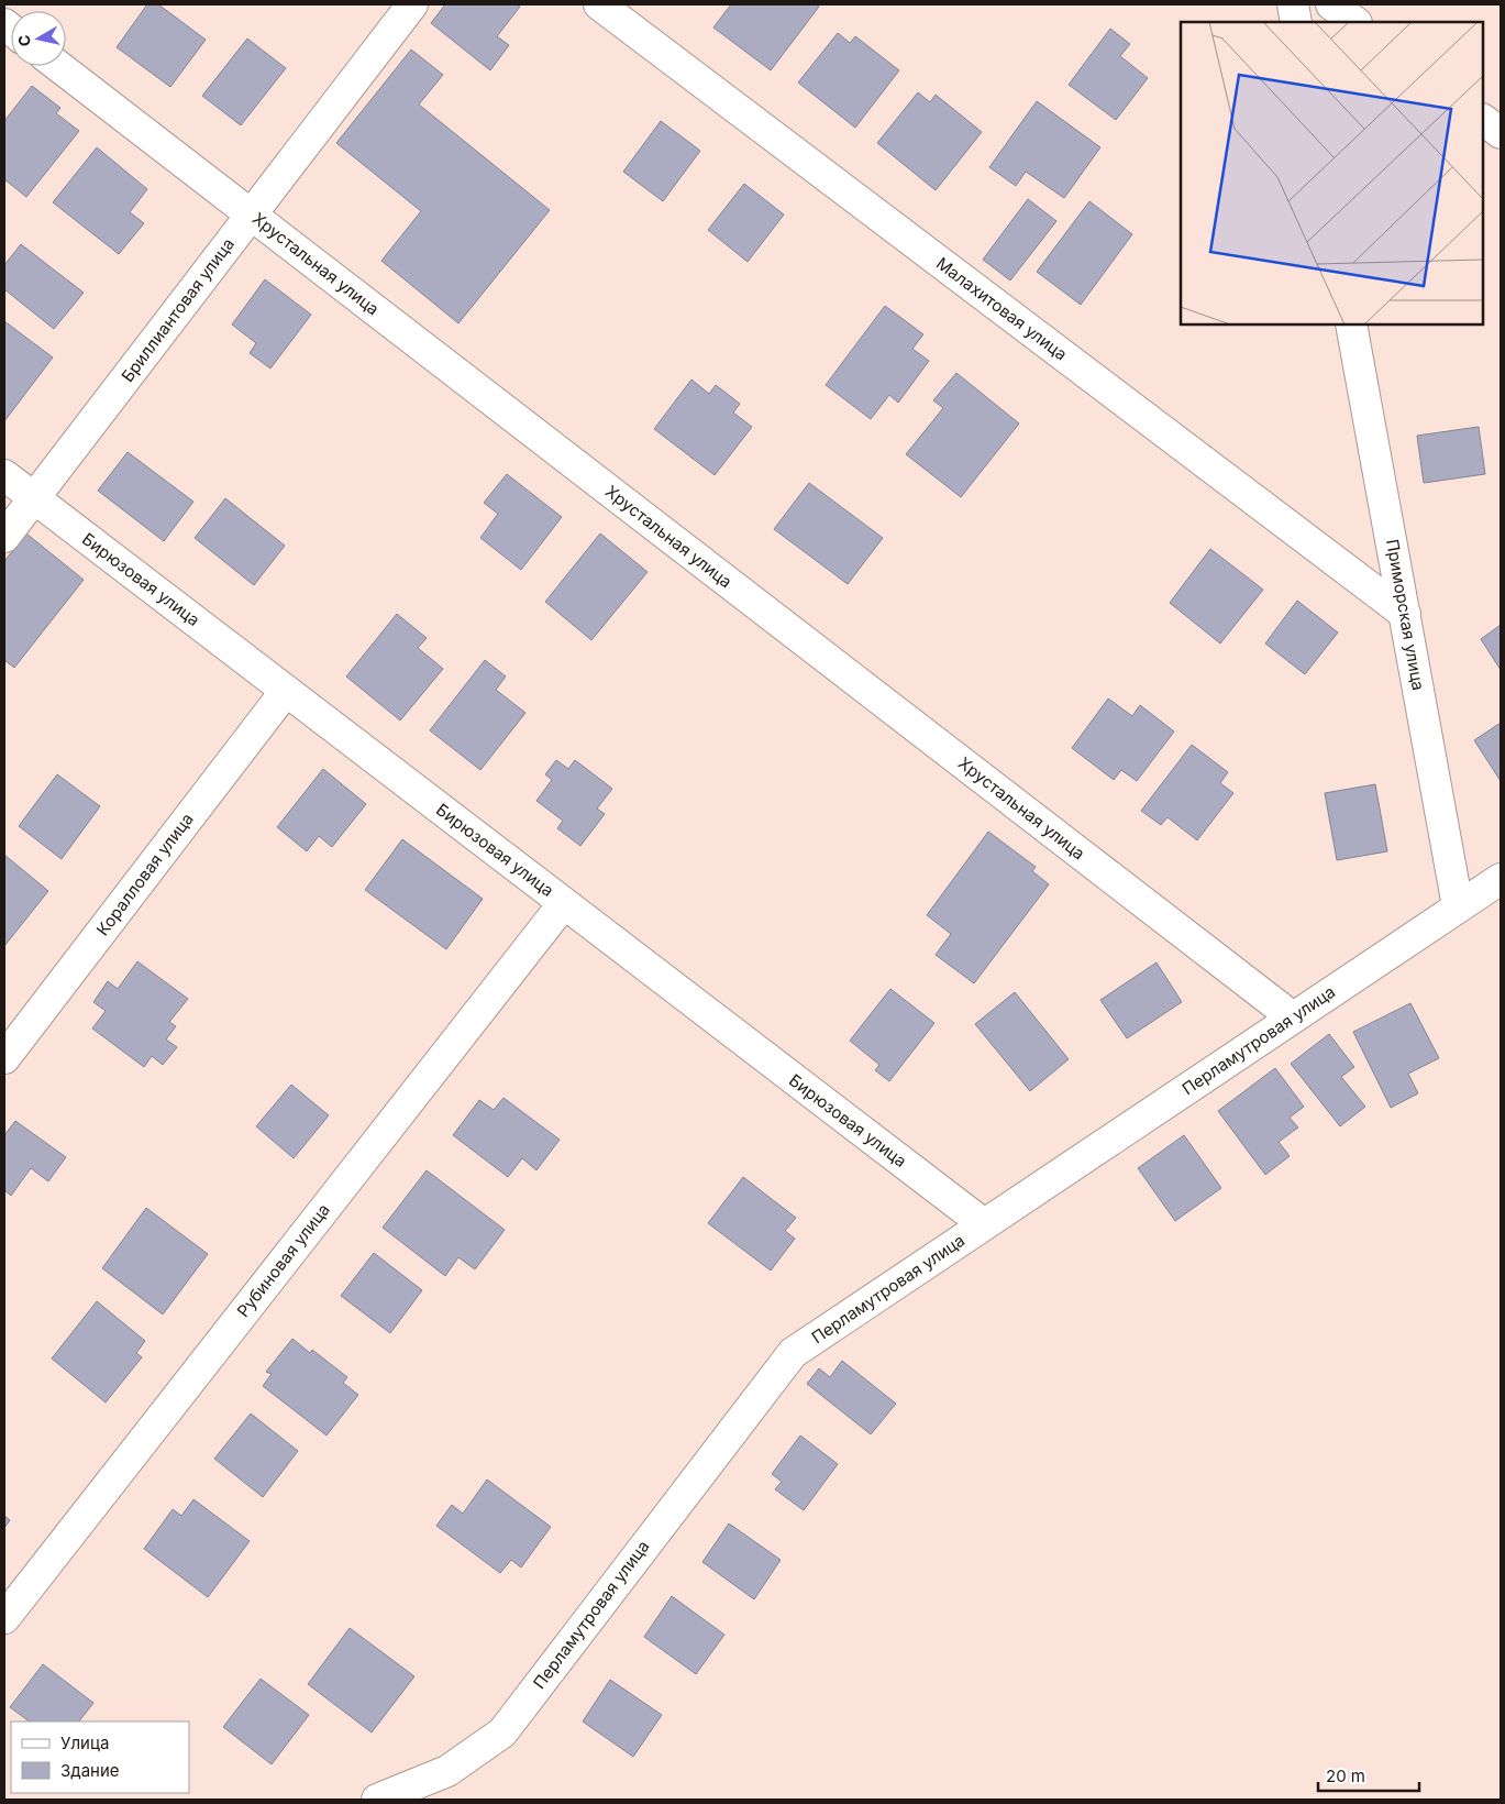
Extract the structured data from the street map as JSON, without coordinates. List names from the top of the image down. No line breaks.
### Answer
{"streets":{"street":["Хрустальная улица","Малахитовая улица","Бриллиантовая улица","Бирюзовая улица","Приморская улица","Коралловая улица","Перламутровая улица","Рубиновая улица"]},"crossings":[["Хрустальная улица","Бриллиантовая улица"],["Хрустальная улица","Перламутровая улица"],["Малахитовая улица","Приморская улица"],["Бриллиантовая улица","Бирюзовая улица"],["Бирюзовая улица","Коралловая улица"],["Бирюзовая улица","Перламутровая улица"],["Бирюзовая улица","Рубиновая улица"],["Приморская улица","Перламутровая улица"]],"legend":["Улица","Здание"],"scale_bar":"20 m","north":"left"}
